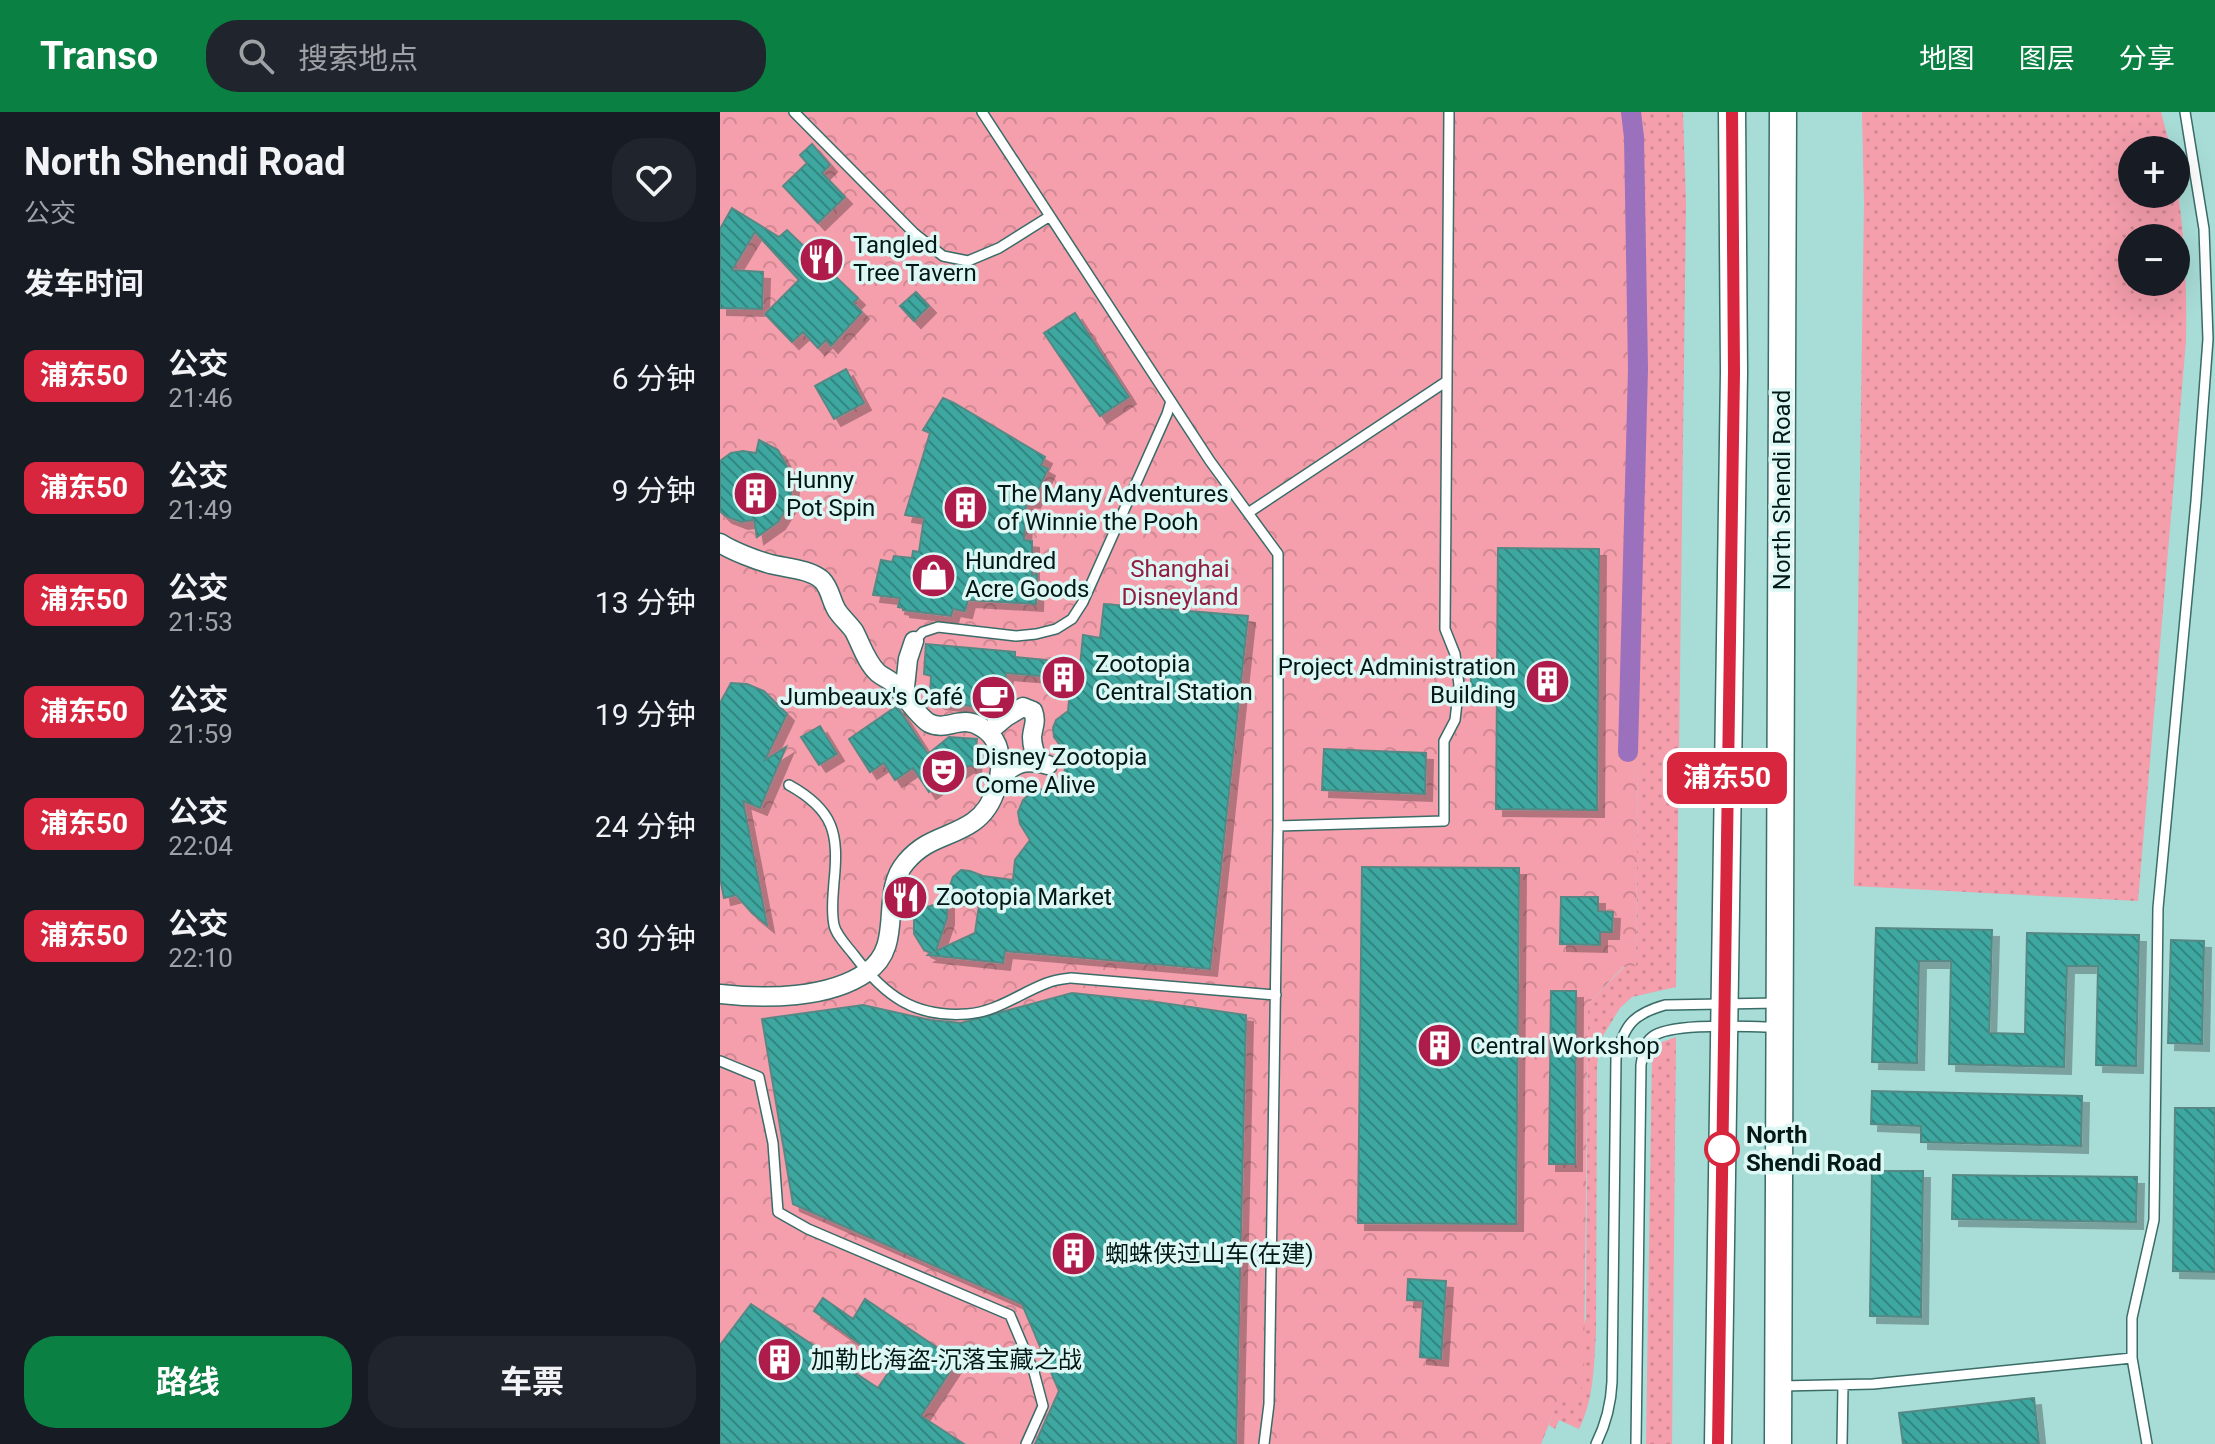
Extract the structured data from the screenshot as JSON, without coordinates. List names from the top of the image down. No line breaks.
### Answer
{"streets":{"street":["North Shendi Road"]},"parks":["Shanghai Disneyland"],"places":{"restaurant":["Tangled Tree Tavern","Zootopia Market"],"building":["Hunny Pot Spin","The Many Adventures of Winnie the Pooh","Zootopia Central Station","Project Administration Building","Central Workshop","蜘蛛侠过山车(在建)","加勒比海盗-沉落宝藏之战"],"shop":["Hundred Acre Goods"],"cafe":["Jumbeaux's Café"],"theatre":["Disney Zootopia Come Alive"],"other":["North Shendi Road"]},"lines":["bus line 浦东50"],"page":{"header":"Transo","search":"搜索地点","nav":["地图","图层","分享"],"heading":[["North Shendi Road","公交"],"发车时间"],"on_map":"浦东50","map_buttons":["+","−"],"list":[{"mark":"浦东50","name":"公交","note":"21:46","value":"6 分钟"},{"mark":"浦东50","name":"公交","note":"21:49","value":"9 分钟"},{"mark":"浦东50","name":"公交","note":"21:53","value":"13 分钟"},{"mark":"浦东50","name":"公交","note":"21:59","value":"19 分钟"},{"mark":"浦东50","name":"公交","note":"22:04","value":"24 分钟"},{"mark":"浦东50","name":"公交","note":"22:10","value":"30 分钟"}],"buttons":["路线","车票"]}}
